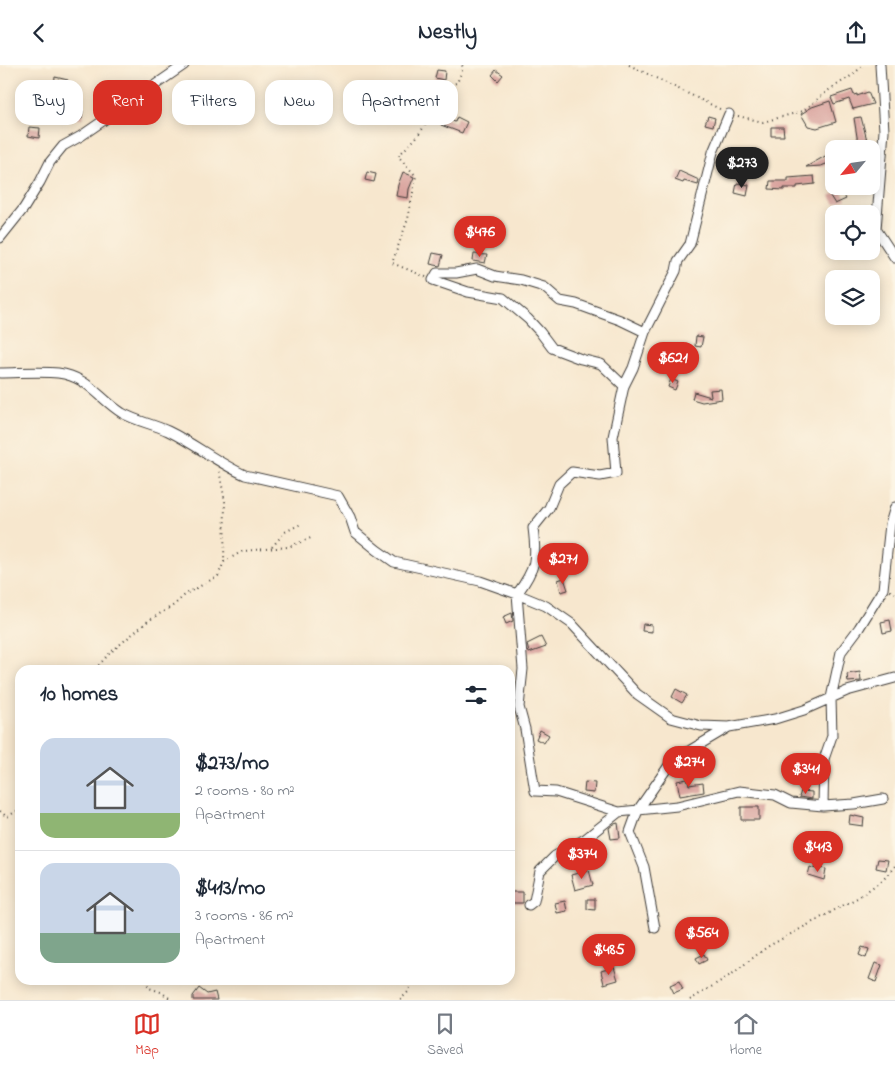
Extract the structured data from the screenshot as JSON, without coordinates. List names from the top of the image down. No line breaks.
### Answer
{"north":"bottom left","page":{"header":"Nestly","chip":["Buy","Rent","Filters","New","Apartment"],"price":["$273","$476","$621","$271","$274","$341","$413","$374","$564","$485"],"heading":"10 homes","list":[{"name":"$273/mo","note":"2 rooms · 80 m² · Apartment"},{"name":"$413/mo","note":"3 rooms · 86 m² · Apartment"}],"tabs":["Map","Saved","Home"]}}
